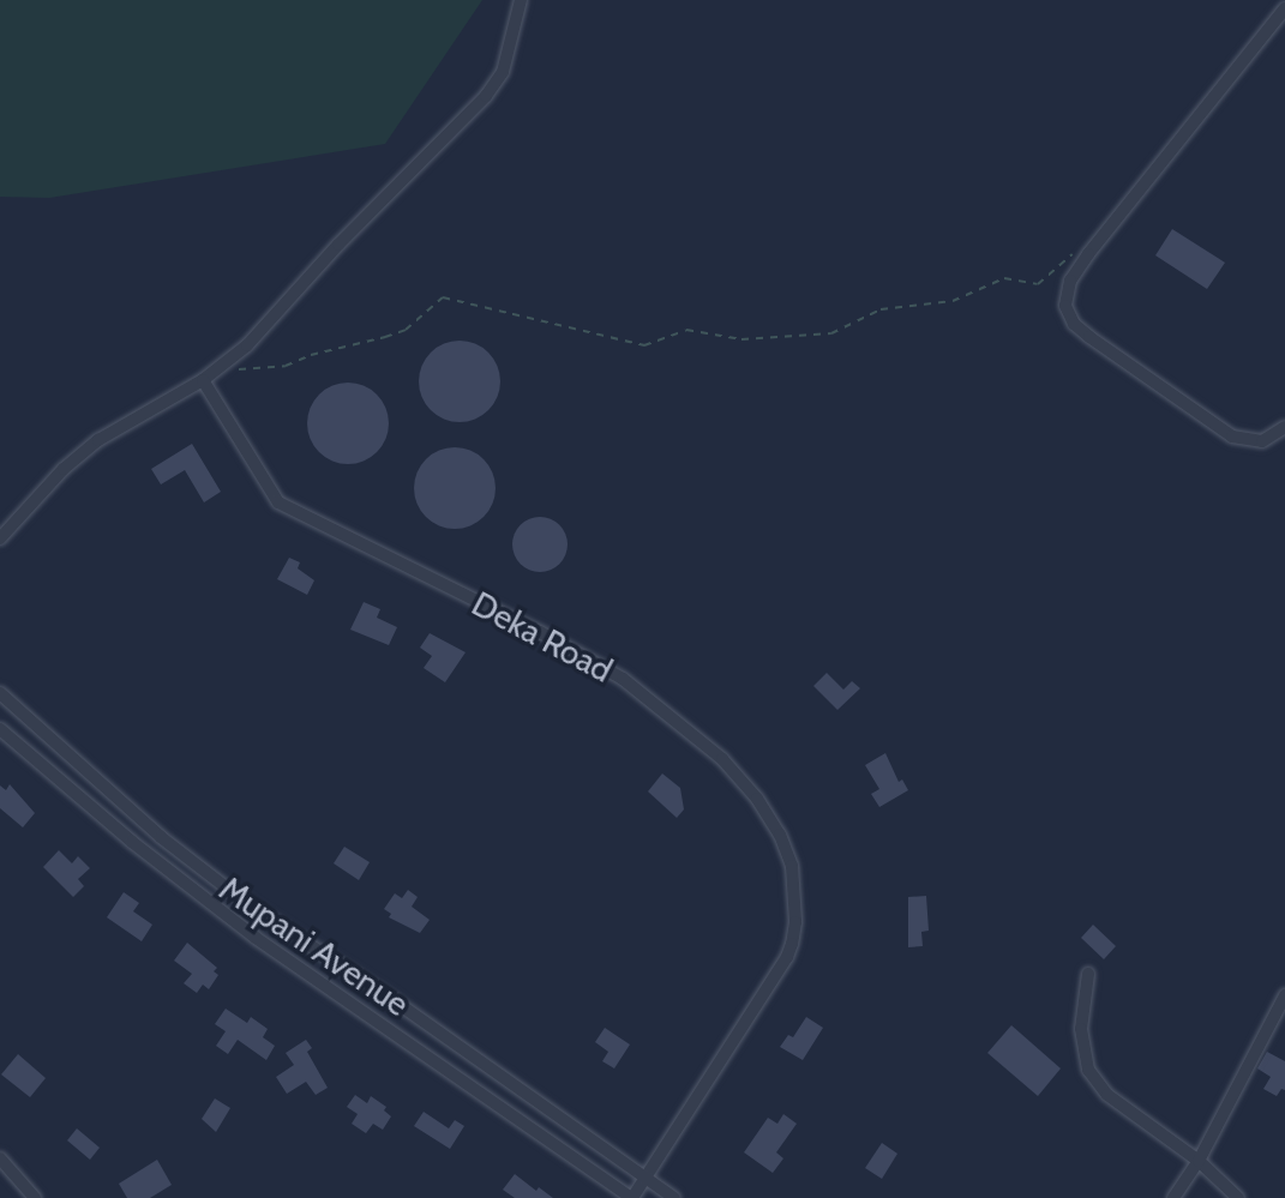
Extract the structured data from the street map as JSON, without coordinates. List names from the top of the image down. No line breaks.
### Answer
{"streets":{"street":["Deka Road","Mupani Avenue"]},"crossings":[["Deka Road","Mupani Avenue"]]}
